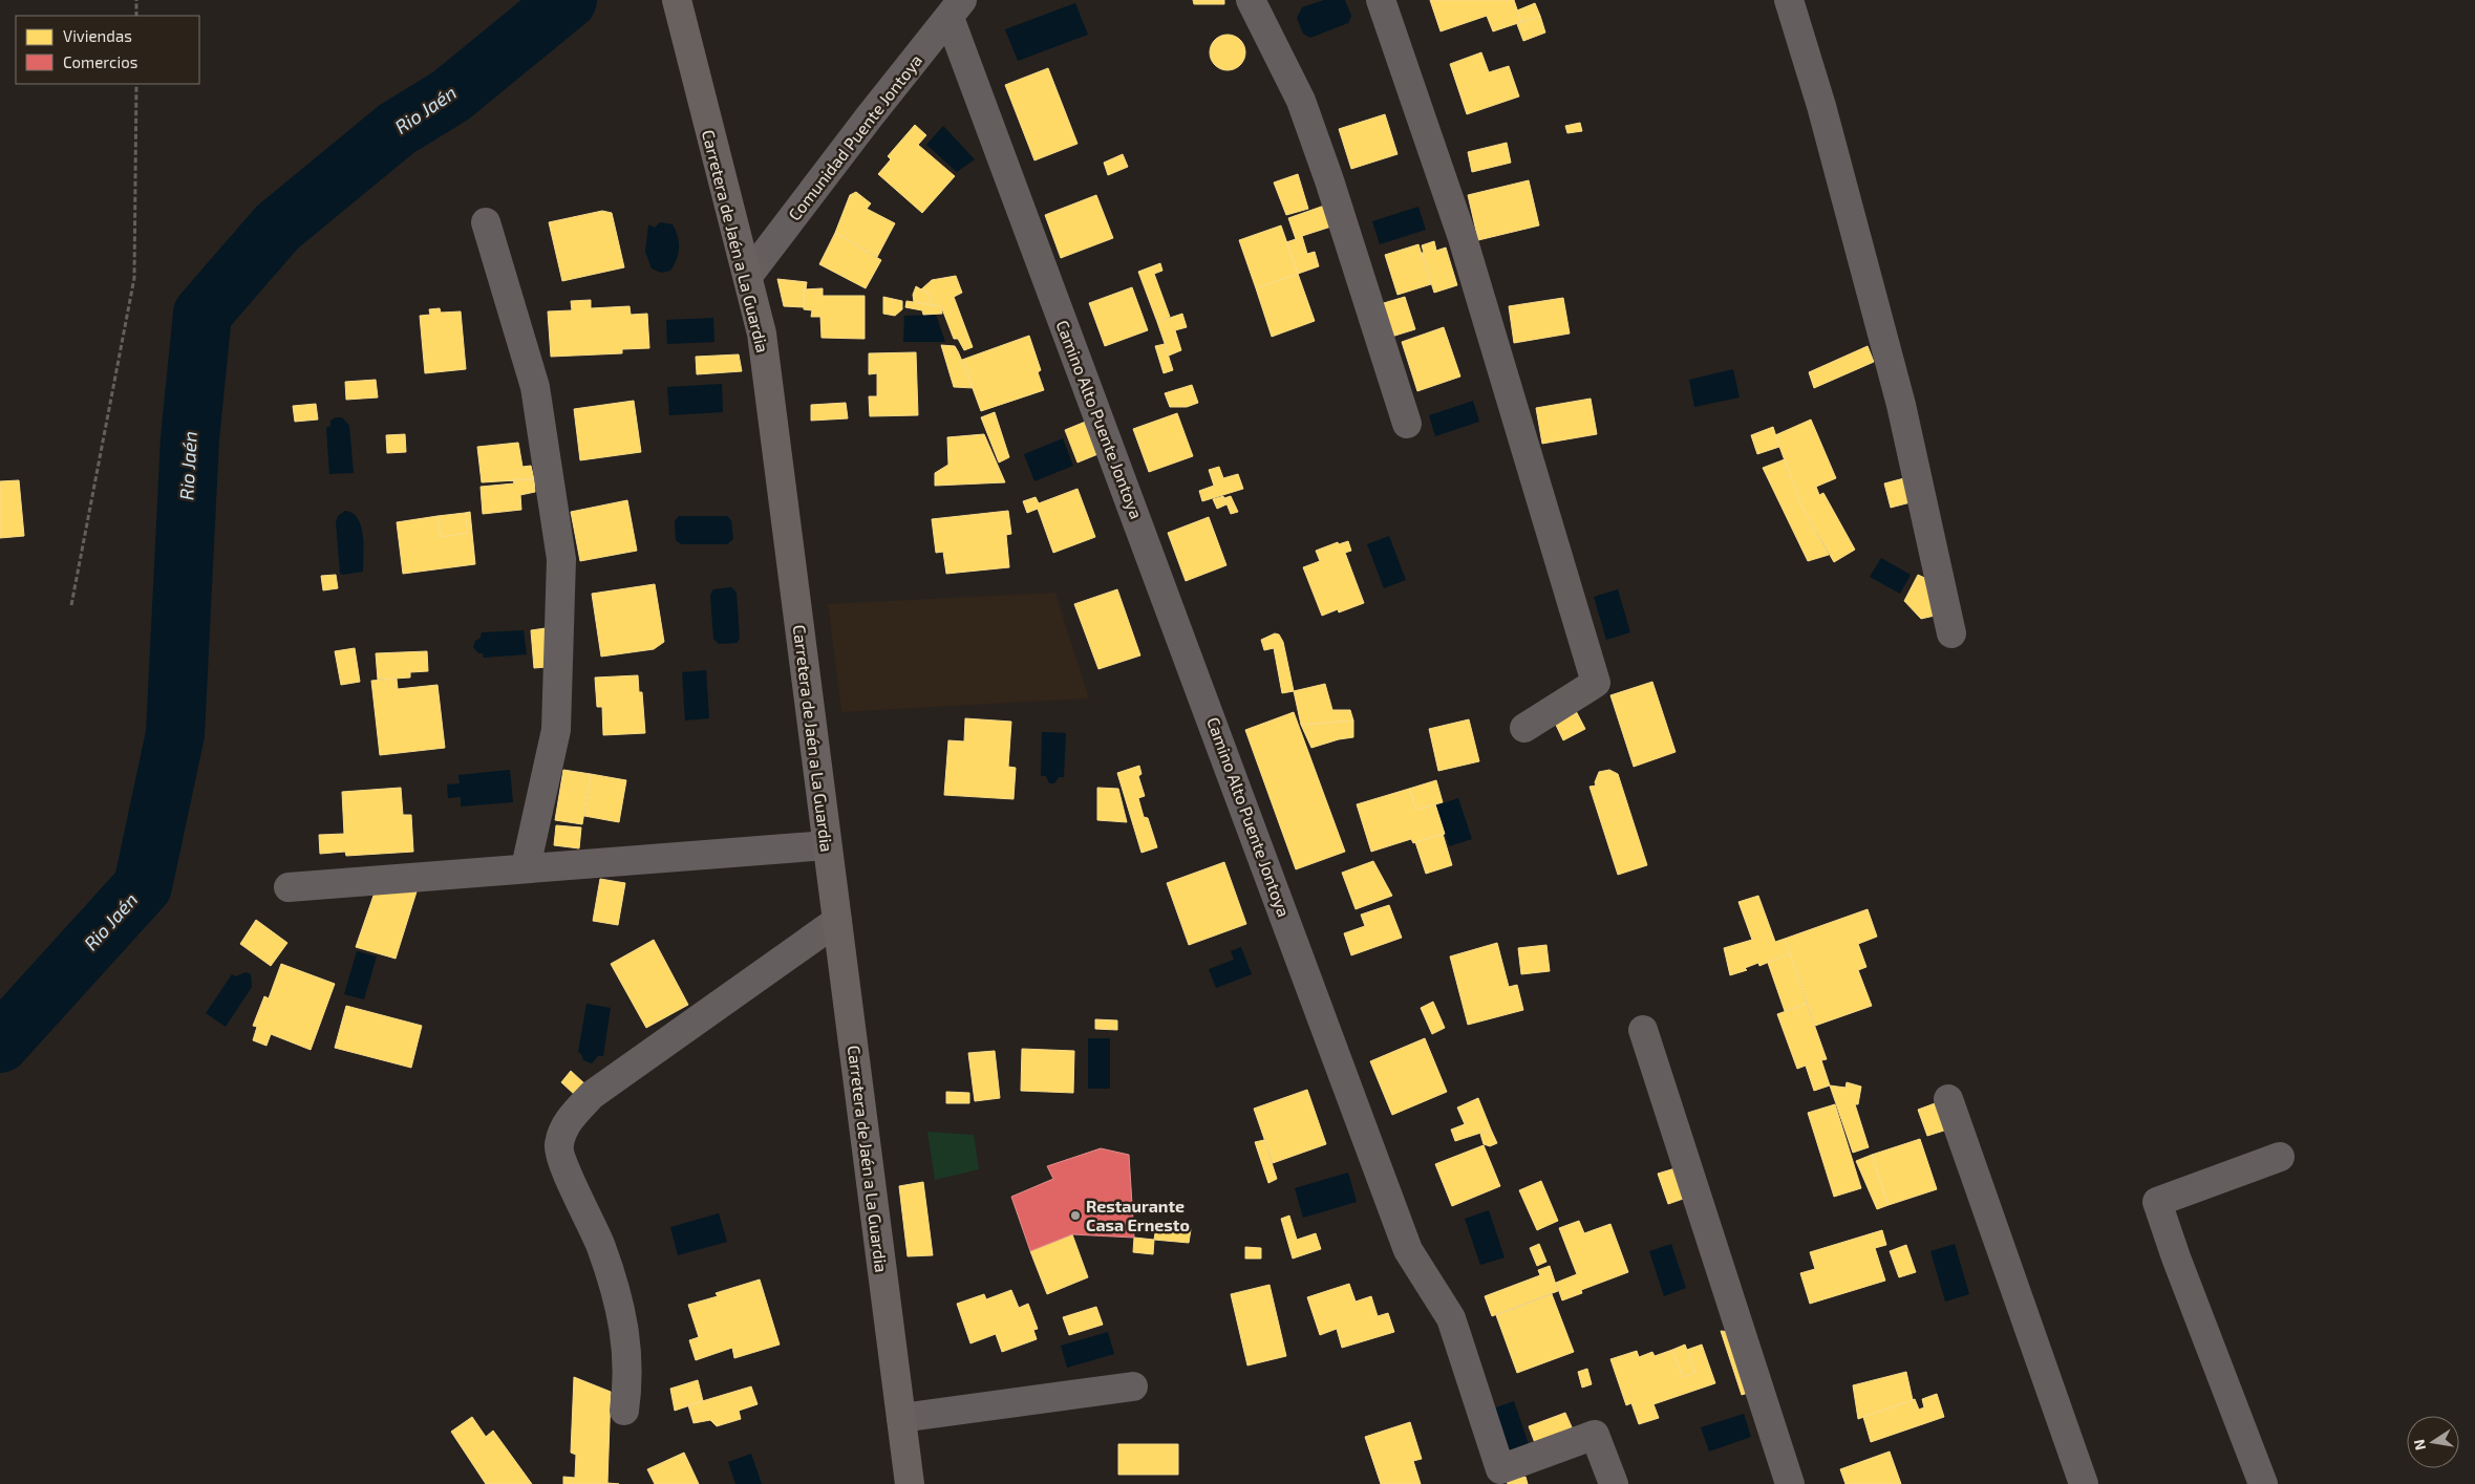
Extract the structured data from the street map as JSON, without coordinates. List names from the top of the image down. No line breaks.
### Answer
{"streets":{"street":["Comunidad Puente Jontoya","Carretera de Jaén a La Guardia","Camino Alto Puente Jontoya"]},"crossings":[["Comunidad Puente Jontoya","Carretera de Jaén a La Guardia"],["Comunidad Puente Jontoya","Camino Alto Puente Jontoya"]],"water":["Rio Jaén"],"places":["Restaurante Casa Ernesto"],"legend":["Viviendas","Comercios"],"north":"left"}
